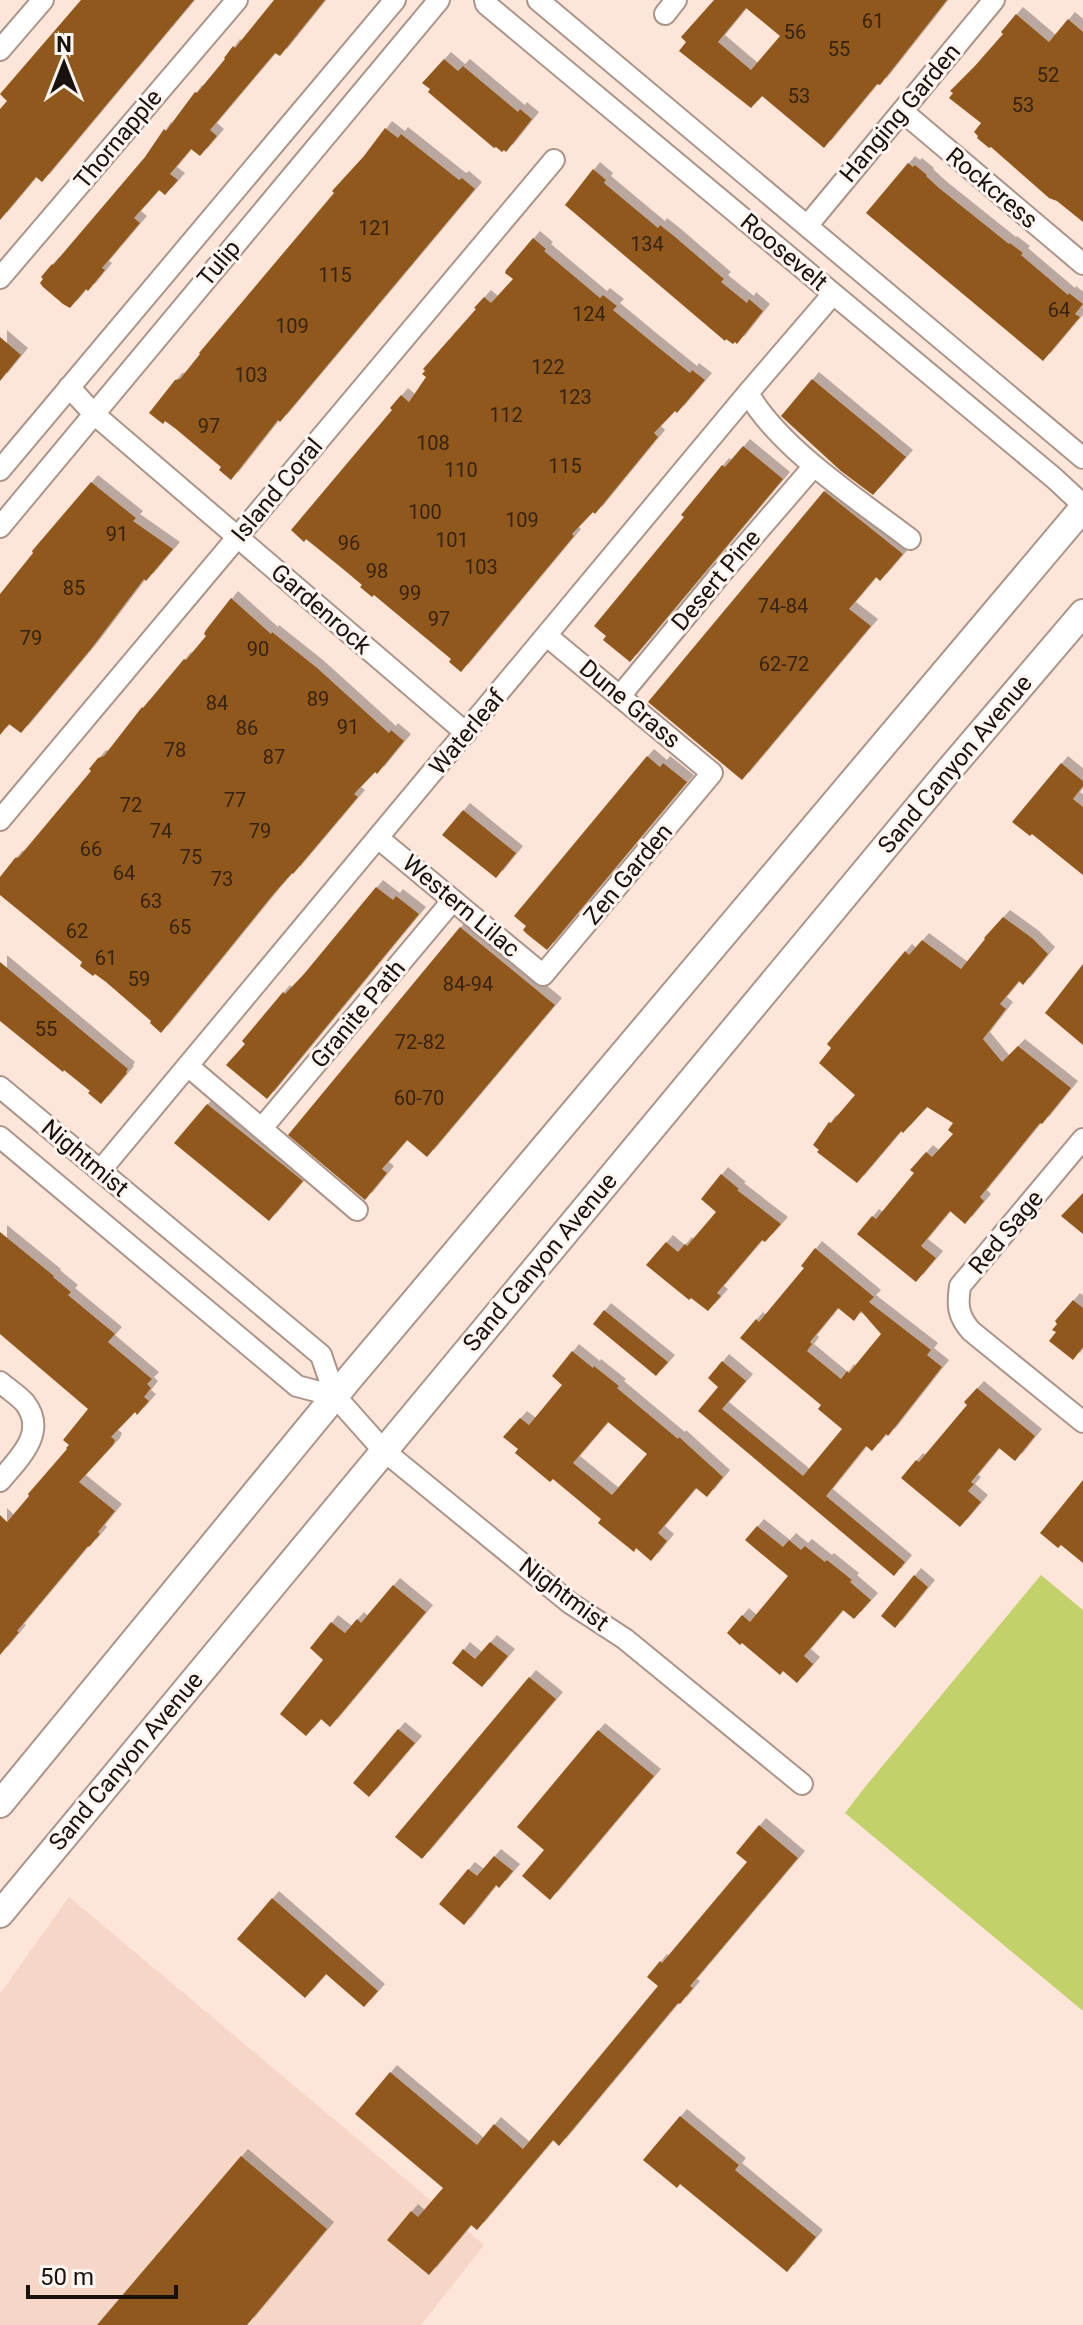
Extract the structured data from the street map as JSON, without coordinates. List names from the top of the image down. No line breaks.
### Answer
{"streets":{"main road":["Sand Canyon Avenue"],"street":["Hanging Garden","Thornapple","Rockcress","Roosevelt","Tulip","Island Coral","Desert Pine","Gardenrock","Dune Grass","Waterleaf","Zen Garden","Western Lilac","Granite Path","Nightmist","Red Sage"]},"crossings":[["Hanging Garden","Rockcress"],["Hanging Garden","Roosevelt"],["Roosevelt","Waterleaf"],["Tulip","Gardenrock"],["Island Coral","Gardenrock"],["Desert Pine","Dune Grass"],["Gardenrock","Waterleaf"],["Dune Grass","Waterleaf"],["Dune Grass","Zen Garden"],["Waterleaf","Western Lilac"],["Waterleaf","Nightmist"],["Sand Canyon Avenue","Nightmist"],["Zen Garden","Western Lilac"],["Western Lilac","Granite Path"]],"house_numbers":["61","56","55","52","53","53","121","134","115","64","124","109","122","103","123","112","97","108","115","110","100","109","91","101","96","103","98","85","99","74-84","97","79","90","62-72","89","84","91","86","78","87","77","72","74","79","66","75","64","73","63","65","62","61","59","84-94","55","72-82","60-70"],"scale_bar":"50 m","north":"top"}
